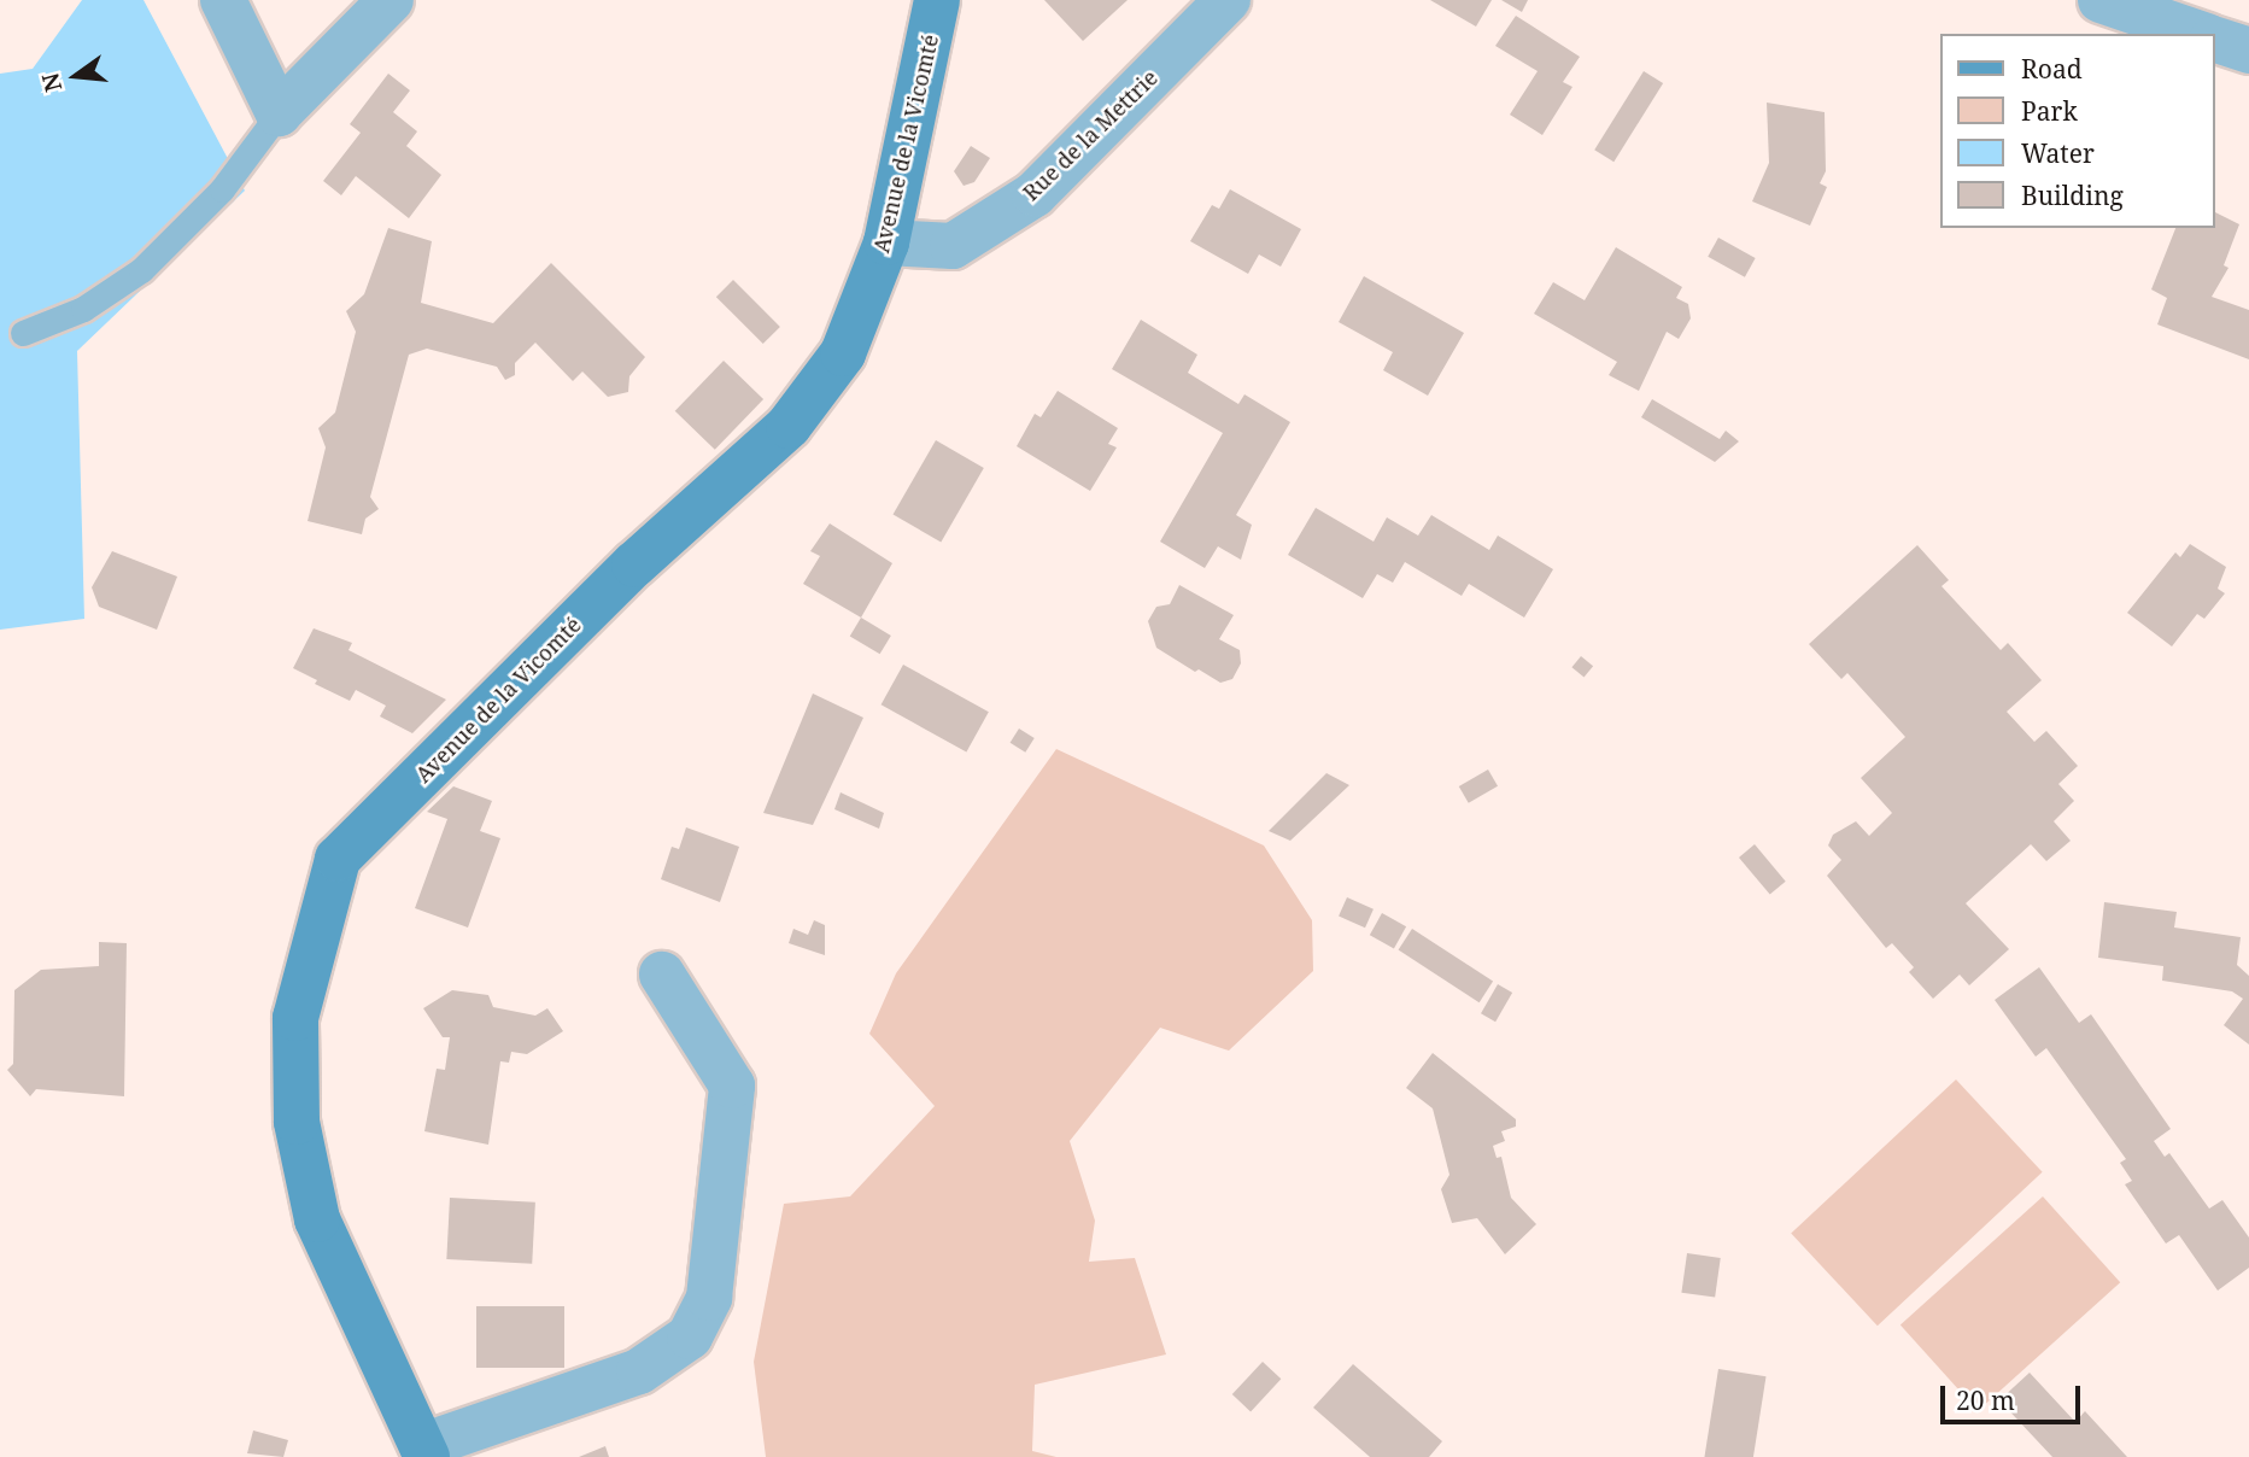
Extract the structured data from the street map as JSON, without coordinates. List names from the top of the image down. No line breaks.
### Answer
{"streets":{"main road":["Avenue de la Vicomté"],"street":["Rue de la Mettrie"]},"crossings":[["Rue de la Mettrie","Avenue de la Vicomté"]],"legend":["Road","Park","Water","Building"],"scale_bar":"20 m","north":"left"}
